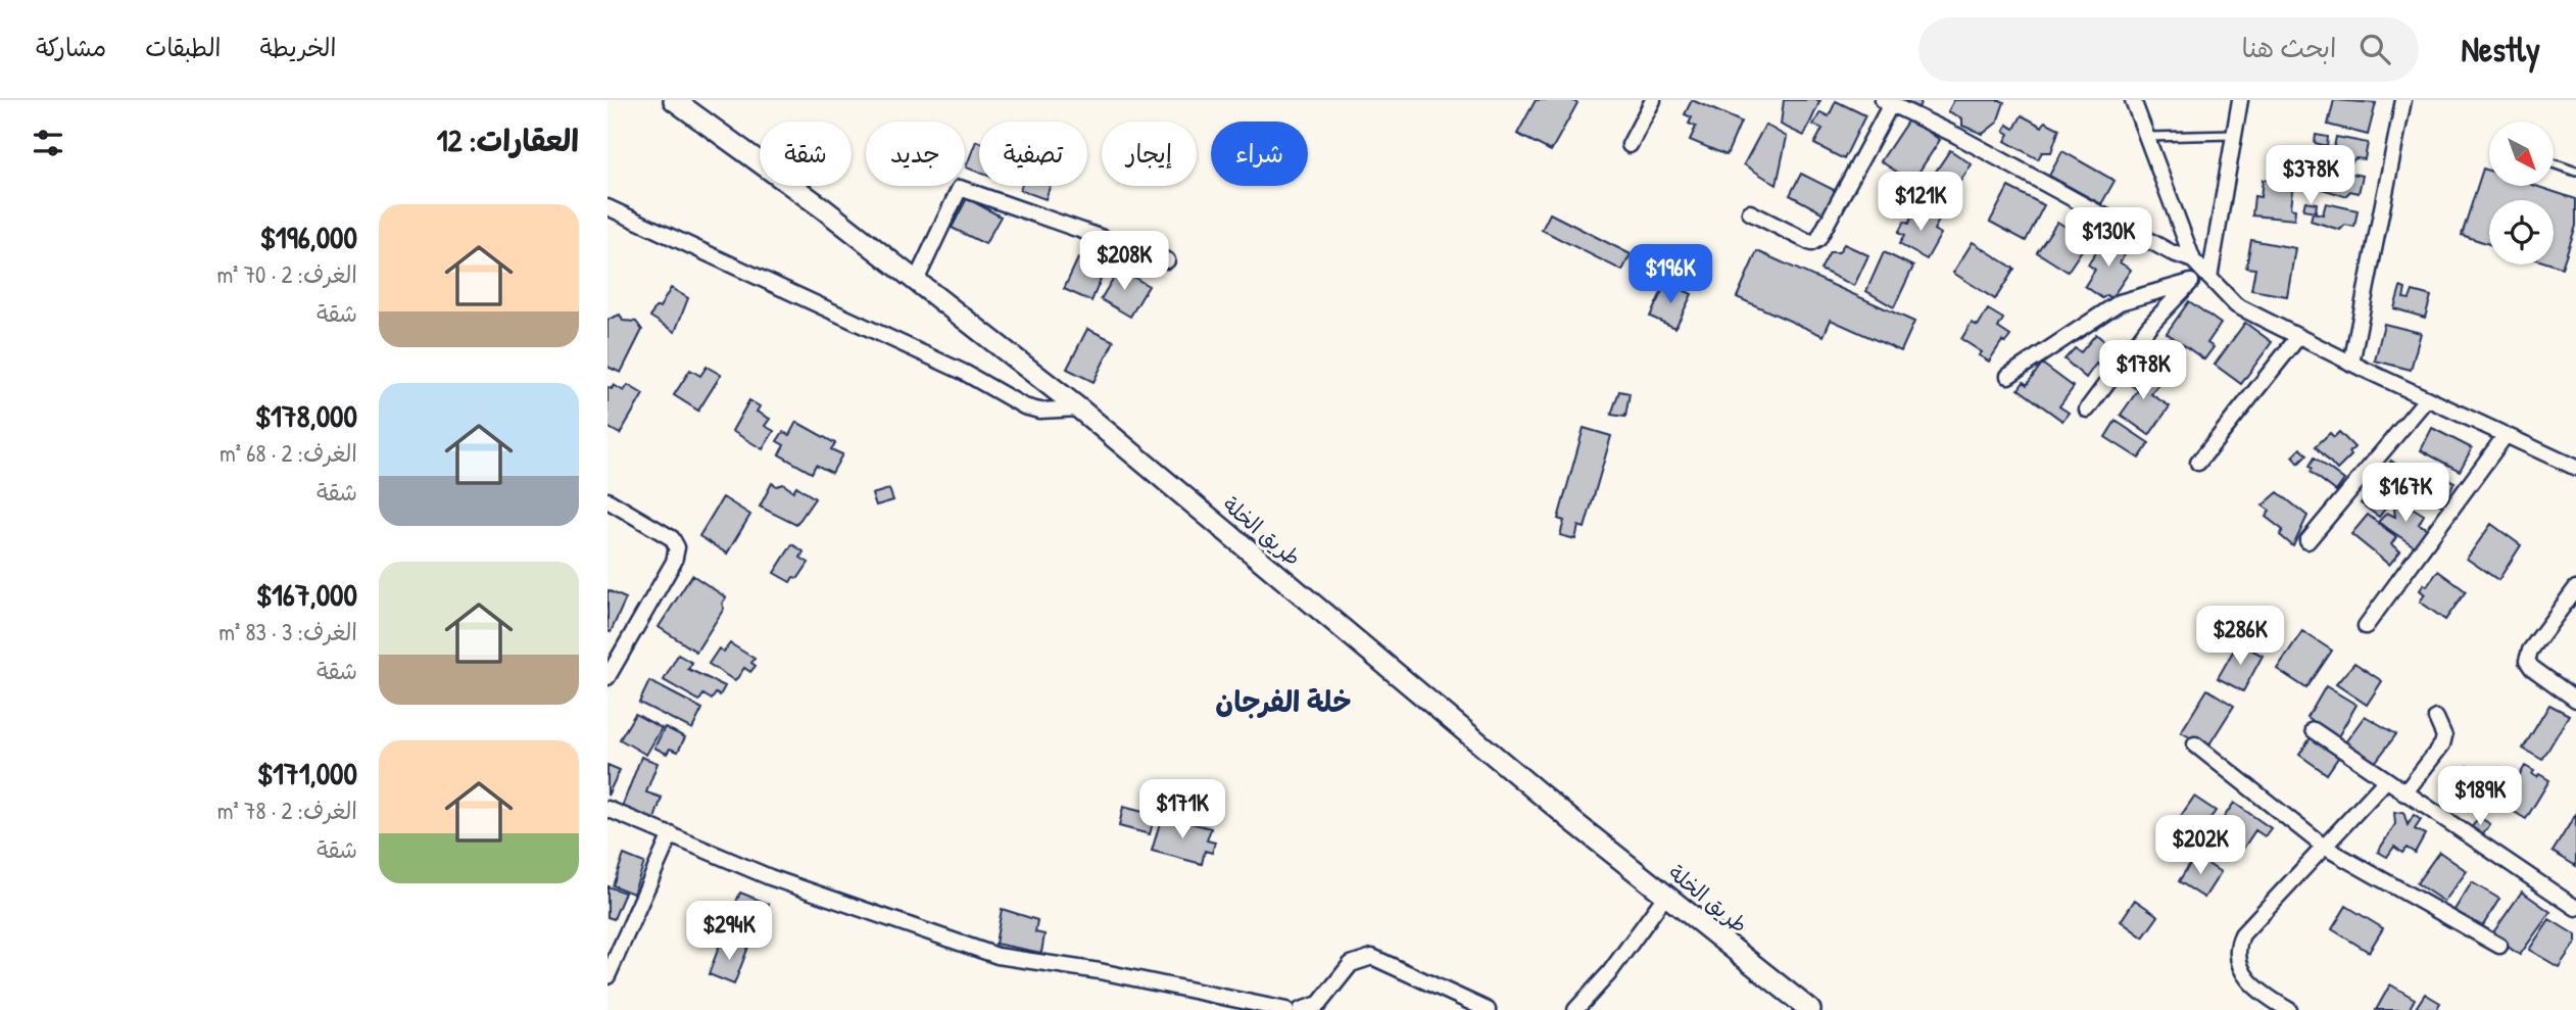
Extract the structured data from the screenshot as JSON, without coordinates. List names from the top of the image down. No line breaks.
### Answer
{"streets":{"street":["طريق الخلة"]},"districts":["خلة الفرجان"],"north":"bottom right","page":{"header":"Nestly","search":"ابحث هنا","nav":["الخريطة","الطبقات","مشاركة"],"heading":"العقارات: 12","chip":["شراء","إيجار","تصفية","جديد","شقة"],"price":["$378K","$121K","$130K","$208K","$196K","$178K","$167K","$286K","$189K","$171K","$202K","$294K"],"list":[{"name":"$196,000","note":"الغرف: 2 · 70 m² · شقة"},{"name":"$178,000","note":"الغرف: 2 · 68 m² · شقة"},{"name":"$167,000","note":"الغرف: 3 · 83 m² · شقة"},{"name":"$171,000","note":"الغرف: 2 · 78 m² · شقة"}]}}
